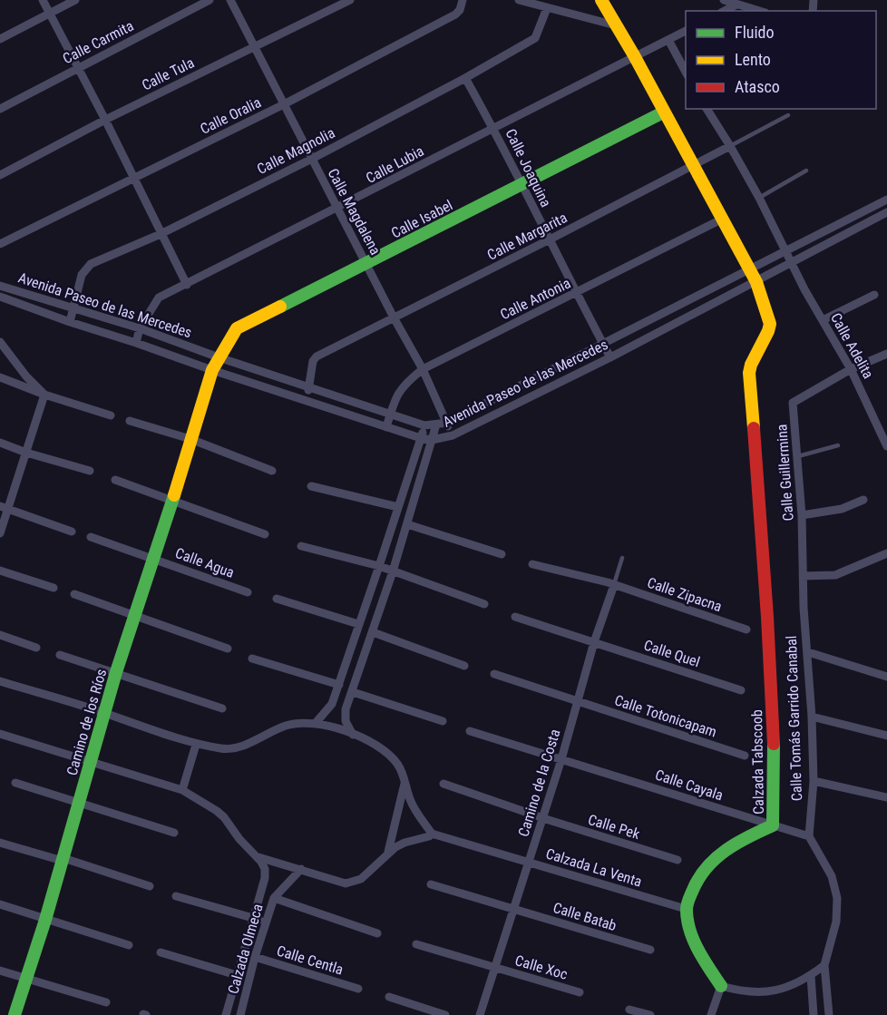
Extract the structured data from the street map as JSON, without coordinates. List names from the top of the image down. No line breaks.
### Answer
{"streets":{"street":["Calle Carmita","Calle Tula","Calle Oralia","Calle Magnolia","Calle Lubia","Calle Joaquina","Calle Magdalena","Calle Isabel","Calle Margarita","Calle Antonia","Avenida Paseo de las Mercedes","Calle Adelita","Calle Guillermina","Calle Agua","Calle Zipacna","Calle Quel","Calle Totonicapam","Calle Tomás Garrido Canabal","Camino de los Ríos","Calzada Tabscoob","Camino de la Costa","Calle Cayala","Calle Pek","Calzada La Venta","Calle Batab","Calzada Olmeca","Calle Centla","Calle Xoc"]},"crossings":[["Calle Tula","Calle Magdalena"],["Calle Oralia","Calle Magdalena"],["Calle Magnolia","Calle Joaquina"],["Calle Magnolia","Calle Magdalena"],["Calle Magnolia","Avenida Paseo de las Mercedes"],["Calle Lubia","Calle Joaquina"],["Calle Lubia","Calle Magdalena"],["Calle Lubia","Avenida Paseo de las Mercedes"],["Calle Joaquina","Calle Isabel"],["Calle Joaquina","Calle Margarita"],["Calle Joaquina","Calle Antonia"],["Calle Joaquina","Avenida Paseo de las Mercedes"],["Calle Magdalena","Calle Isabel"],["Calle Magdalena","Calle Margarita"],["Calle Magdalena","Calle Antonia"],["Calle Magdalena","Avenida Paseo de las Mercedes"],["Calle Isabel","Avenida Paseo de las Mercedes"],["Calle Isabel","Camino de los Ríos"],["Calle Margarita","Avenida Paseo de las Mercedes"],["Calle Antonia","Avenida Paseo de las Mercedes"],["Avenida Paseo de las Mercedes","Calle Adelita"],["Avenida Paseo de las Mercedes","Calzada Tabscoob"],["Calle Adelita","Calle Guillermina"],["Calle Guillermina","Calle Tomás Garrido Canabal"],["Calle Agua","Camino de los Ríos"],["Calle Zipacna","Camino de la Costa"],["Calle Quel","Camino de la Costa"],["Calle Totonicapam","Camino de la Costa"],["Calle Tomás Garrido Canabal","Calzada Tabscoob"],["Calle Tomás Garrido Canabal","Calle Cayala"],["Calle Tomás Garrido Canabal","Calzada La Venta"],["Calzada Tabscoob","Calle Cayala"],["Calzada Tabscoob","Calzada La Venta"],["Camino de la Costa","Calle Cayala"],["Camino de la Costa","Calle Pek"],["Camino de la Costa","Calzada La Venta"],["Camino de la Costa","Calle Batab"],["Camino de la Costa","Calle Xoc"],["Calle Cayala","Calzada La Venta"],["Calzada Olmeca","Calle Centla"]],"legend":["Fluido","Lento","Atasco"]}
